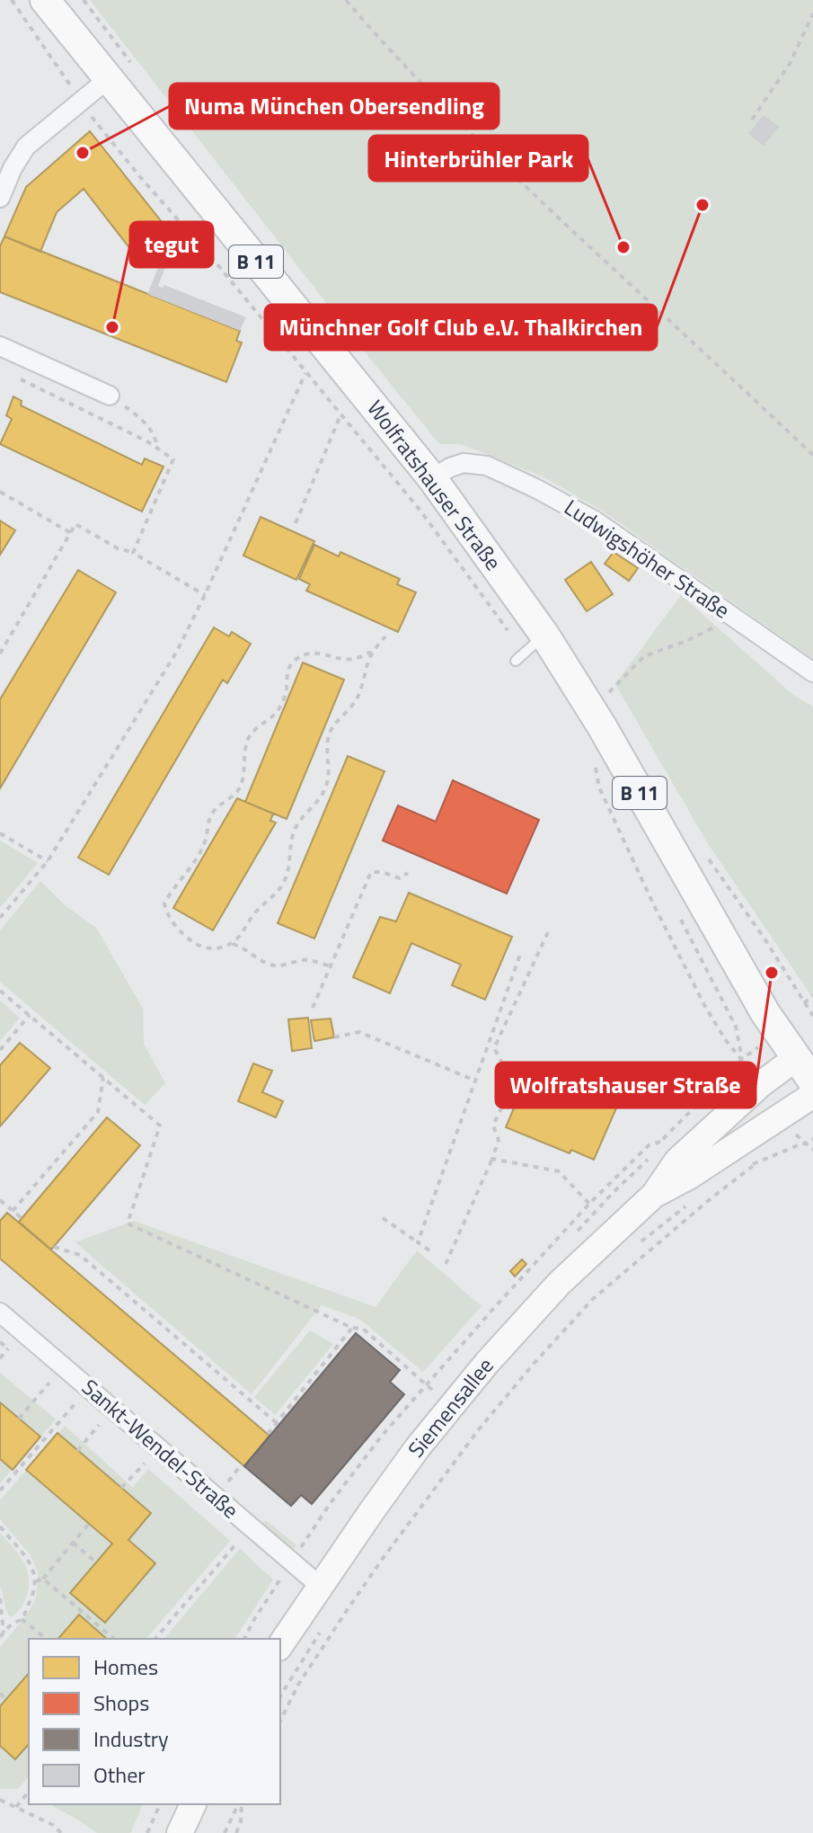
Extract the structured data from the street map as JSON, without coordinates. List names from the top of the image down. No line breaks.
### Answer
{"streets":{"main road":["B 11","Wolfratshauser Straße","Siemensallee"],"street":["Ludwigshöher Straße","Sankt-Wendel-Straße"]},"crossings":[["Wolfratshauser Straße","Ludwigshöher Straße"],["Wolfratshauser Straße","Siemensallee"],["Siemensallee","Sankt-Wendel-Straße"]],"places":["Numa München Obersendling","Münchner Golf Club e.V. Thalkirchen","Hinterbrühler Park","tegut","Wolfratshauser Straße"],"legend":["Homes","Shops","Industry","Other"]}
